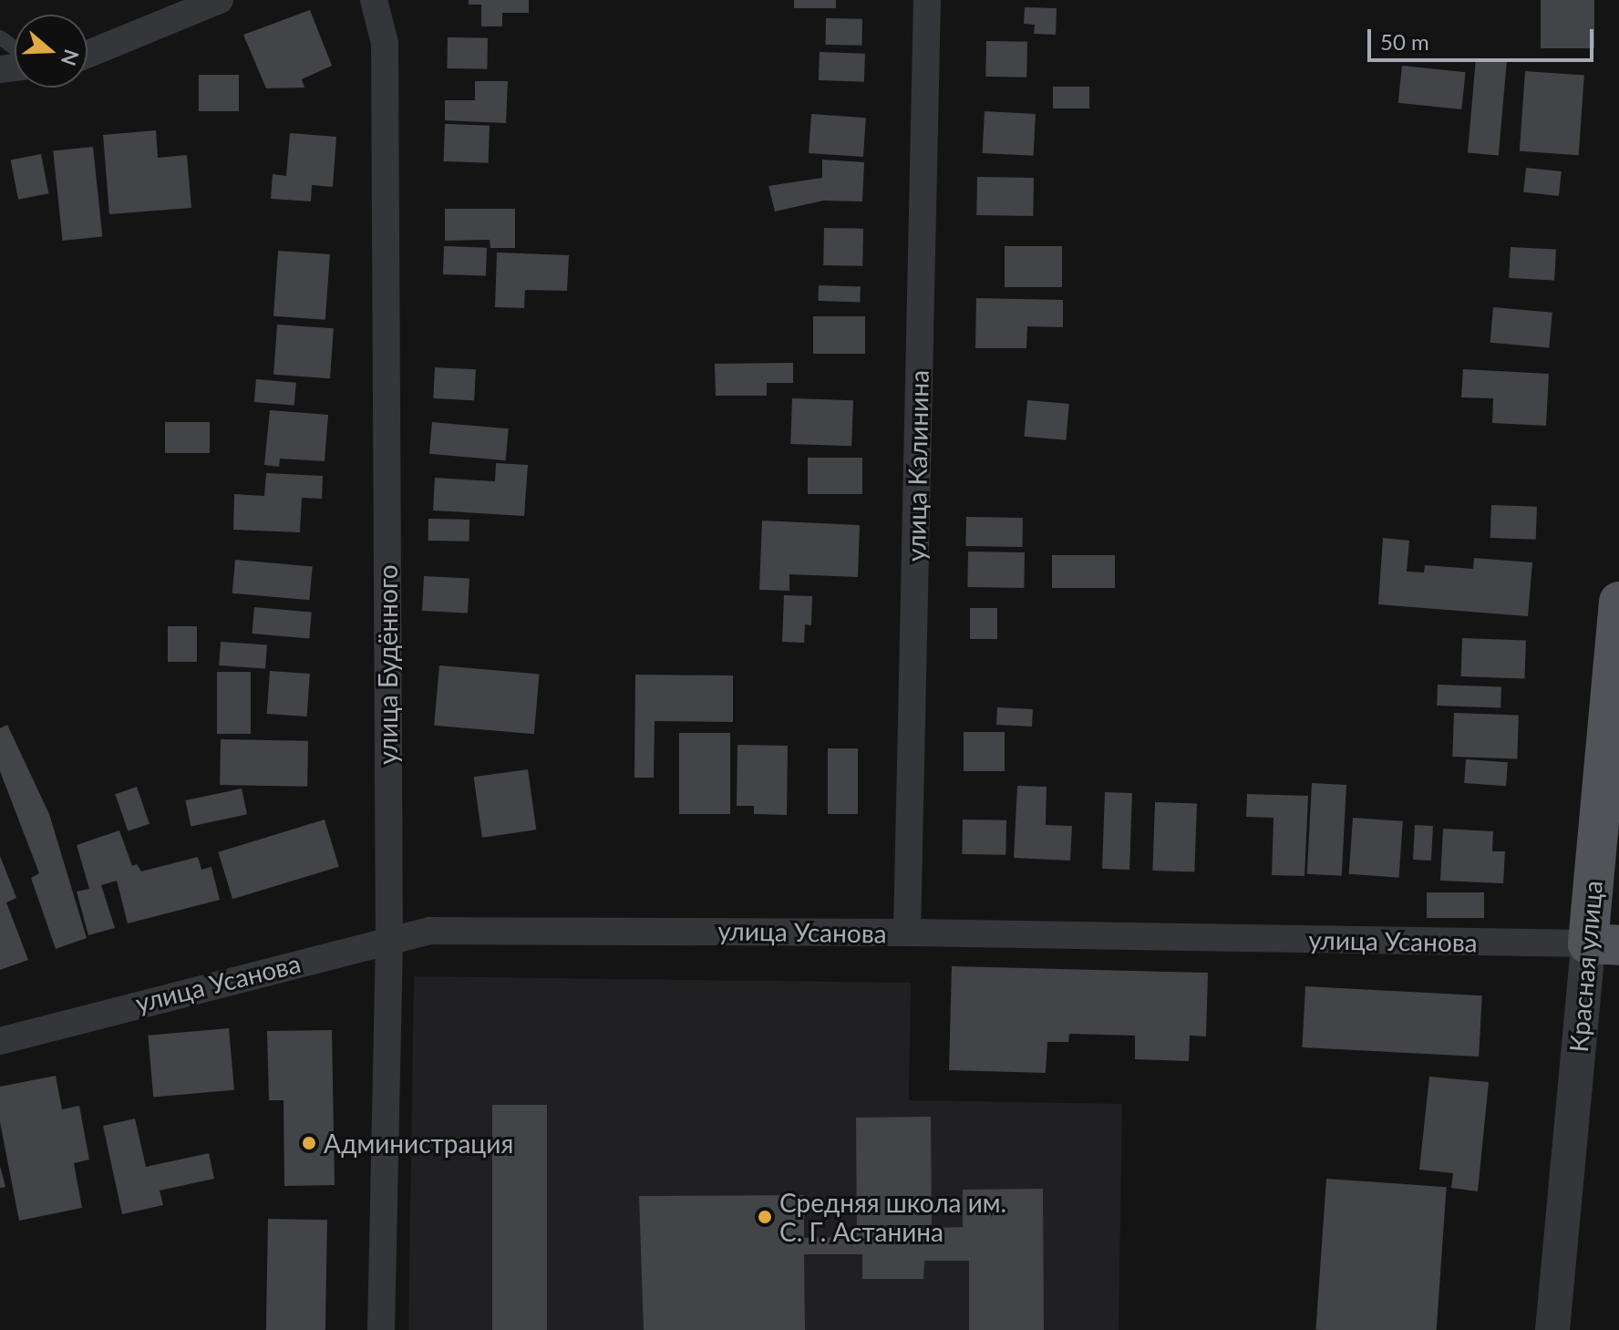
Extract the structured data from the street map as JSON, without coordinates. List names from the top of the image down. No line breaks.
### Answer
{"streets":{"main road":["Красная улица"],"street":["улица Калинина","улица Будённого","улица Усанова"]},"crossings":[["улица Калинина","улица Усанова"],["улица Будённого","улица Усанова"],["улица Усанова","Красная улица"]],"places":["Администрация","Средняя школа им. C. Г. Астанина"],"scale_bar":"50 m","north":"right"}
